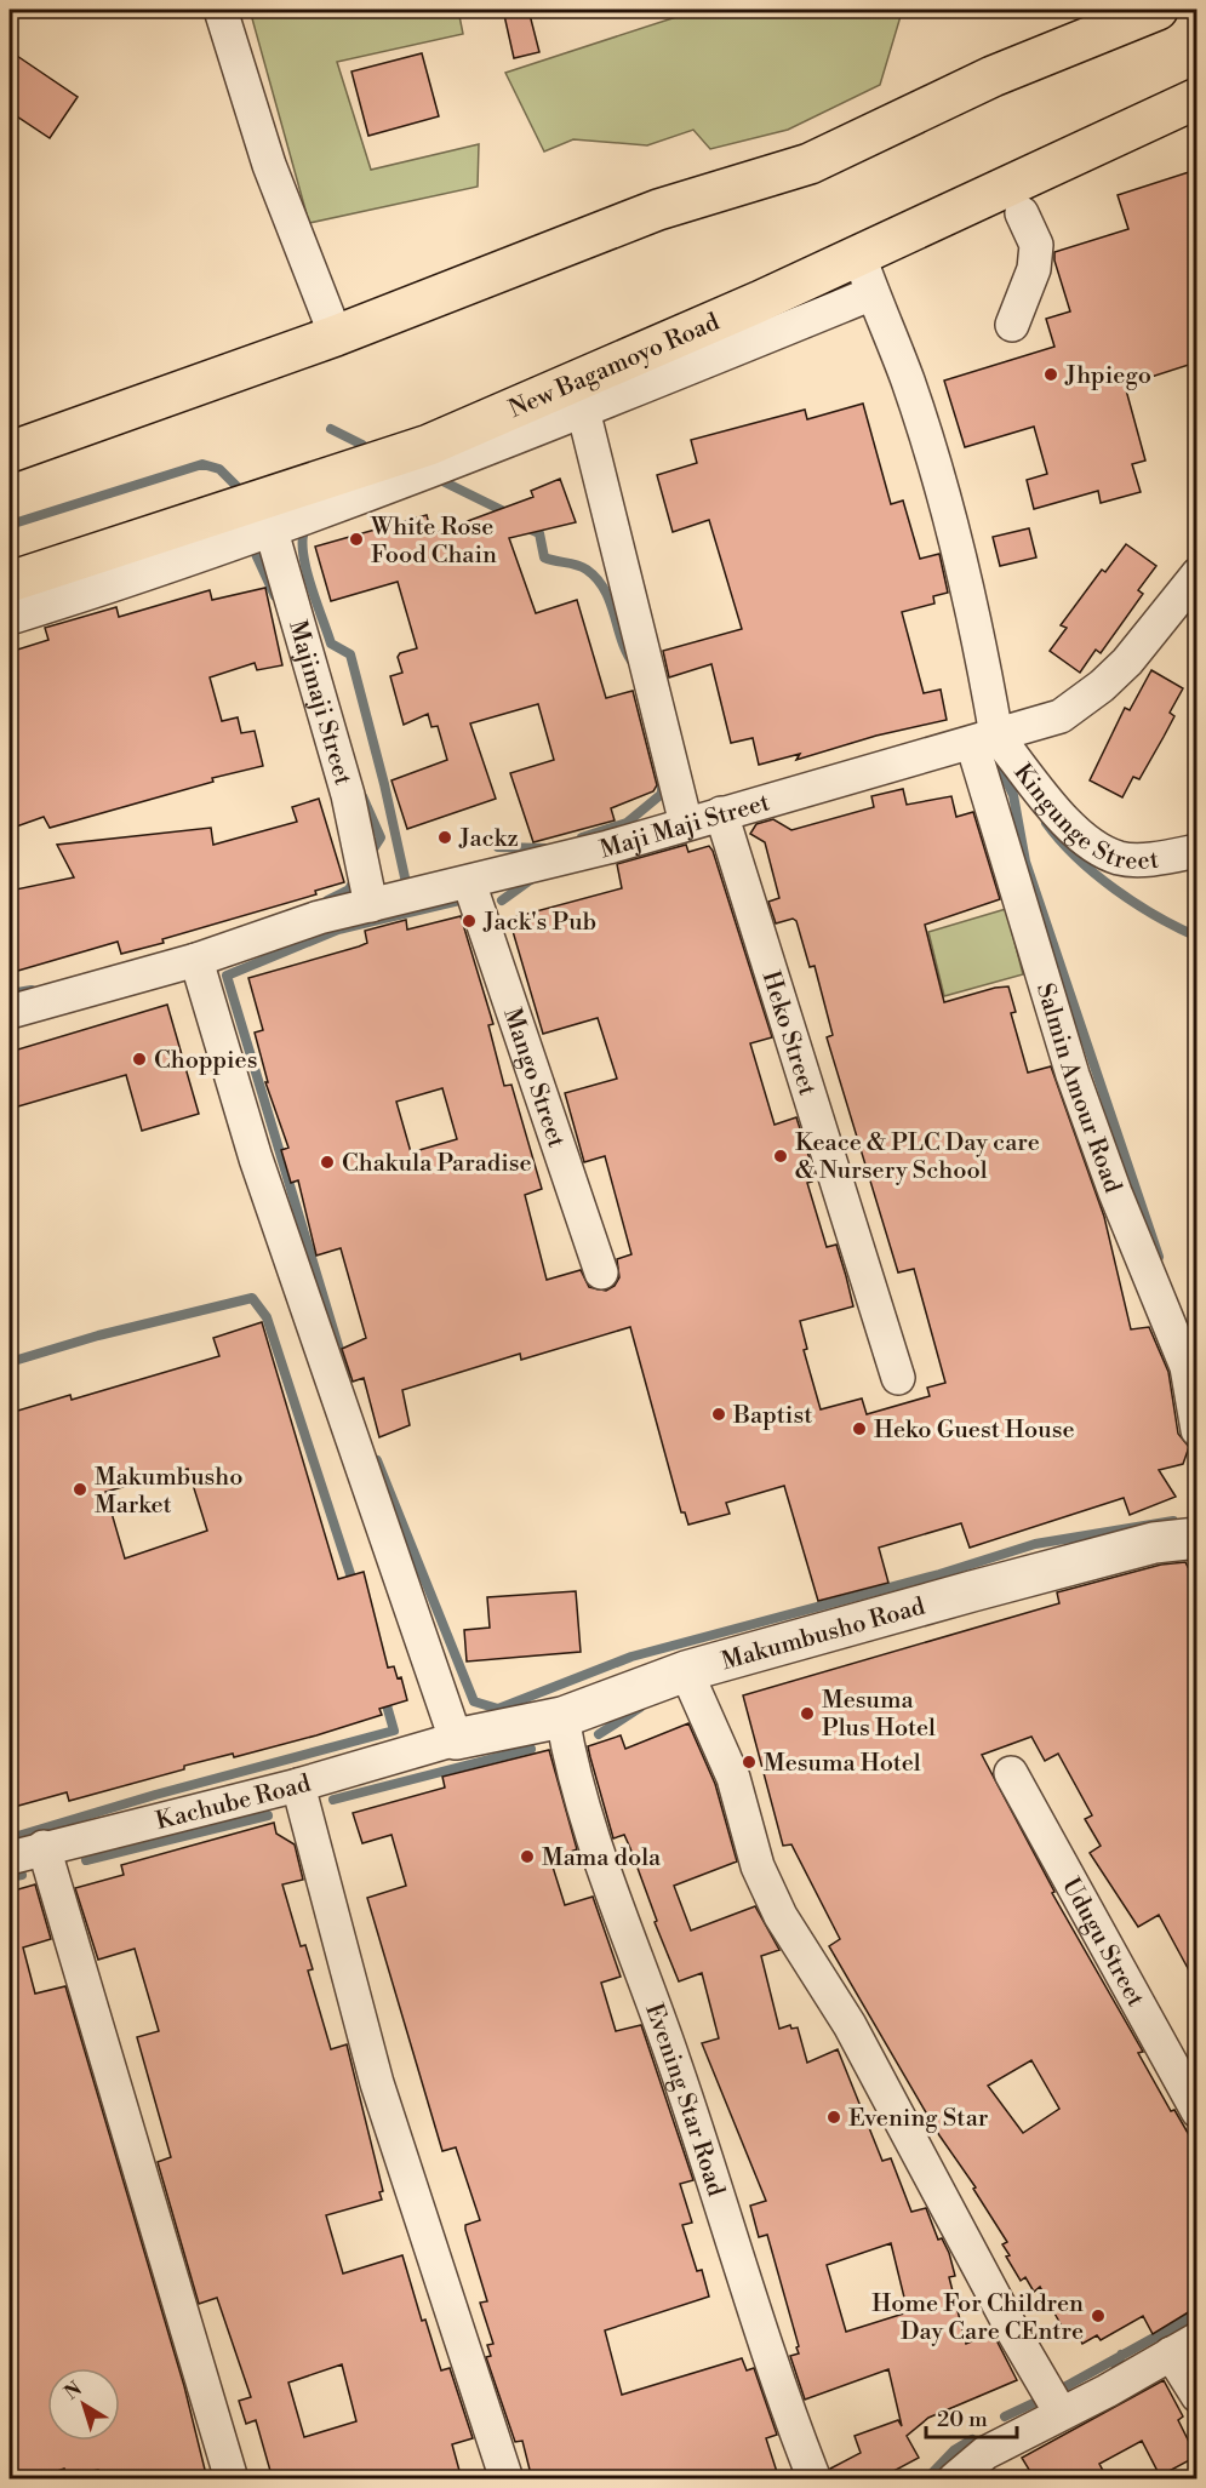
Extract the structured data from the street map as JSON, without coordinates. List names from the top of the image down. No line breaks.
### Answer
{"streets":{"highway":["New Bagamoyo Road"],"street":["Majimaji Street","Kingunge Street","Maji Maji Street","Heko Street","Mango Street","Salmin Amour Road","Makumbusho Road","Kachube Road","Udugu Street","Evening Star Road"]},"crossings":[["New Bagamoyo Road","Majimaji Street"],["New Bagamoyo Road","Salmin Amour Road"],["Majimaji Street","Maji Maji Street"],["Kingunge Street","Maji Maji Street"],["Kingunge Street","Salmin Amour Road"],["Maji Maji Street","Heko Street"],["Maji Maji Street","Mango Street"],["Maji Maji Street","Salmin Amour Road"],["Makumbusho Road","Kachube Road"],["Makumbusho Road","Evening Star Road"]],"places":["Jhpiego","White Rose Food Chain","Jackz","Jack's Pub","Choppies","Keace & PLC Day care & Nursery School","Chakula Paradise","Baptist","Heko Guest House","Makumbusho Market","Mesuma Plus Hotel","Mesuma Hotel","Mama dola","Evening Star","Home For Children Day Care CEntre"],"scale_bar":"20 m","north":"top left"}
